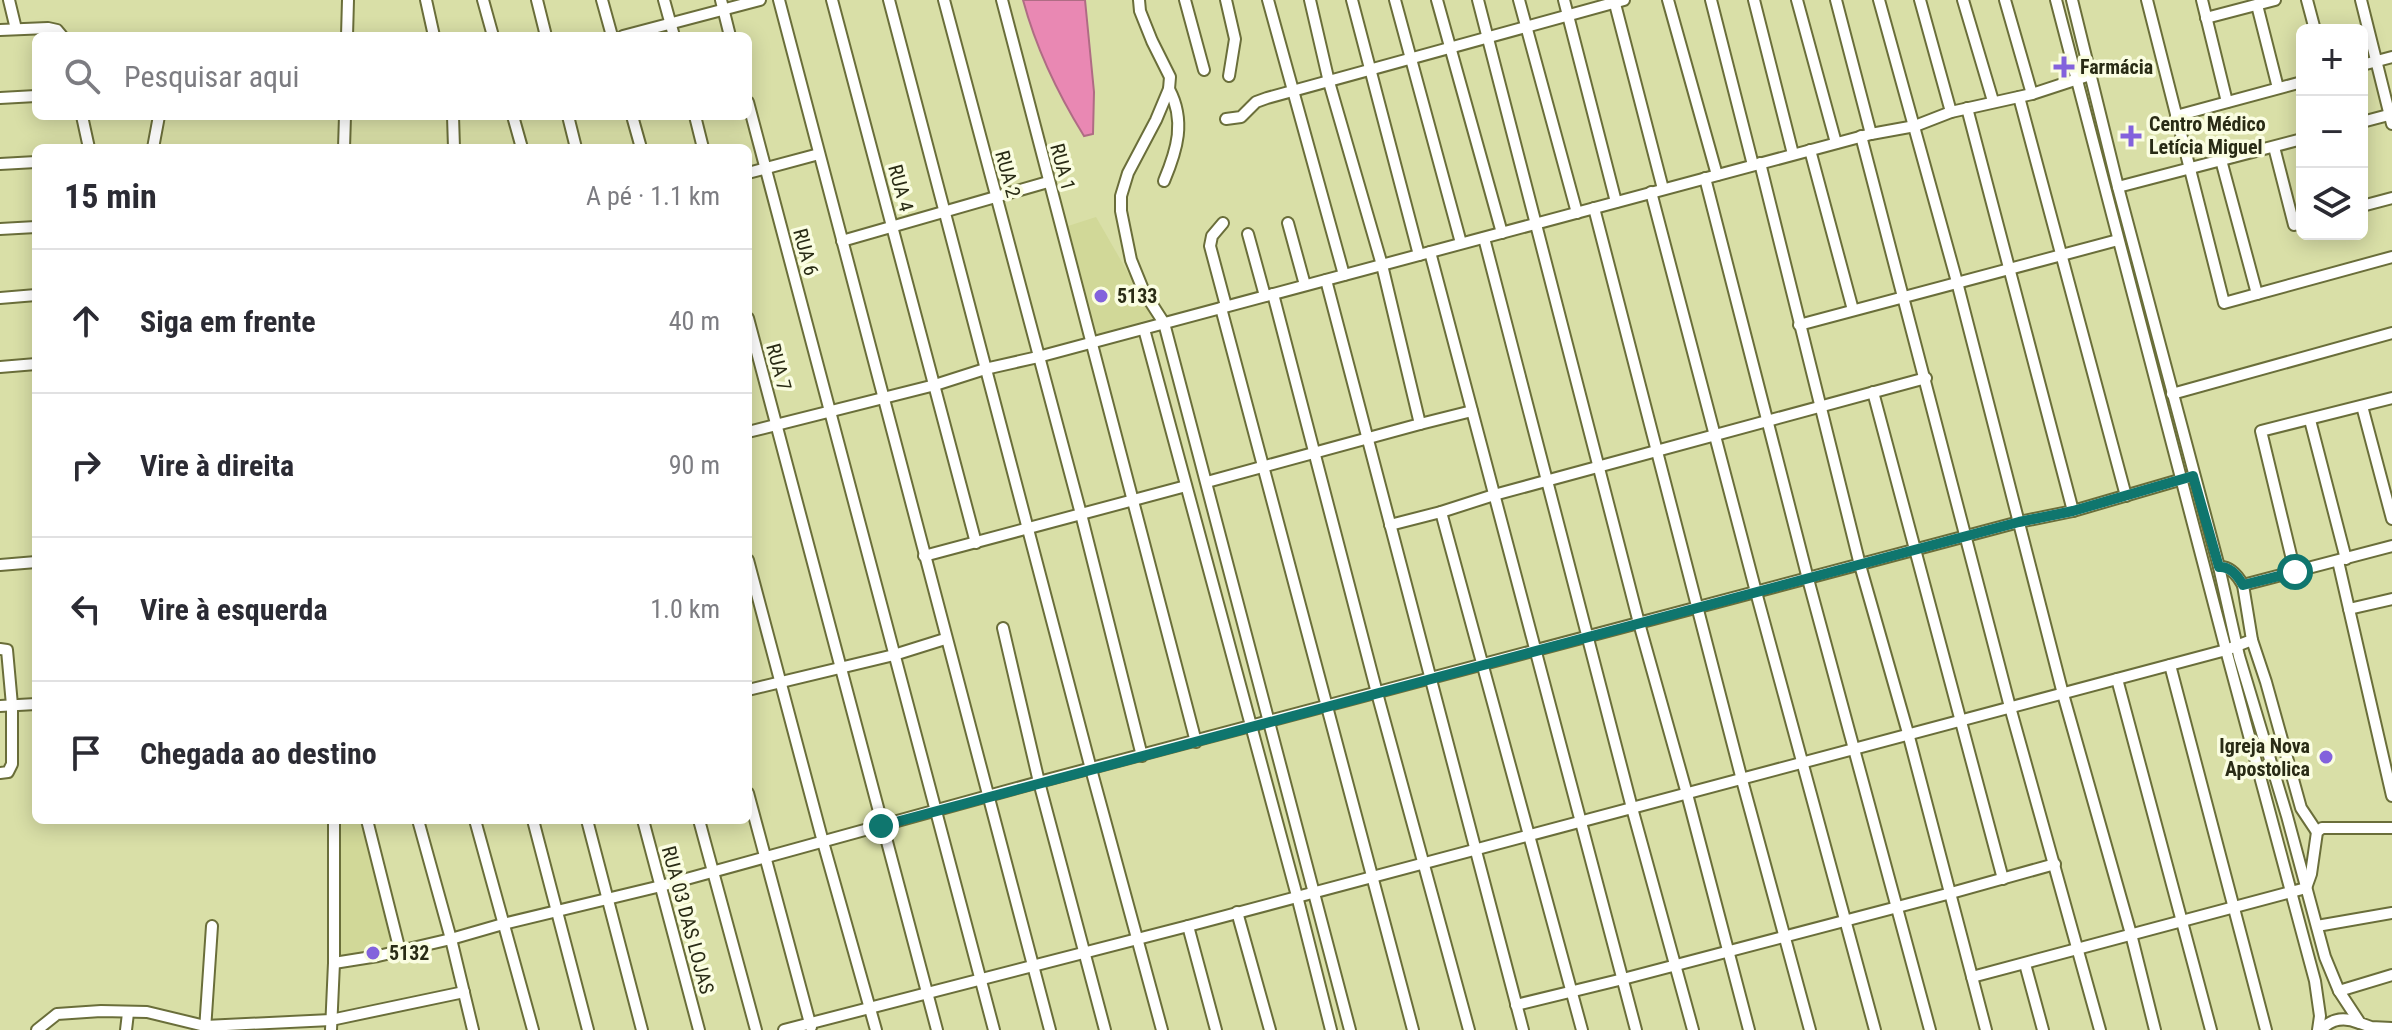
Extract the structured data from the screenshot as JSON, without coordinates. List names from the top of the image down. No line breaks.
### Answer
{"streets":{"street":["RUA 1","RUA 2","RUA 4","RUA 6","RUA 7","RUA 03 DAS LOJAS"]},"places":{"health":["Farmácia","Centro Médico Letícia Miguel"],"other":["5133","Igreja Nova Apostolica","5132"]},"page":{"map_buttons":["+","−"],"search":"Pesquisar aqui","heading":["15 min","A pé · 1.1 km"],"list":[["Siga em frente","40 m"],["Vire à direita","90 m"],["Vire à esquerda","1.0 km"],"Chegada ao destino"]}}
